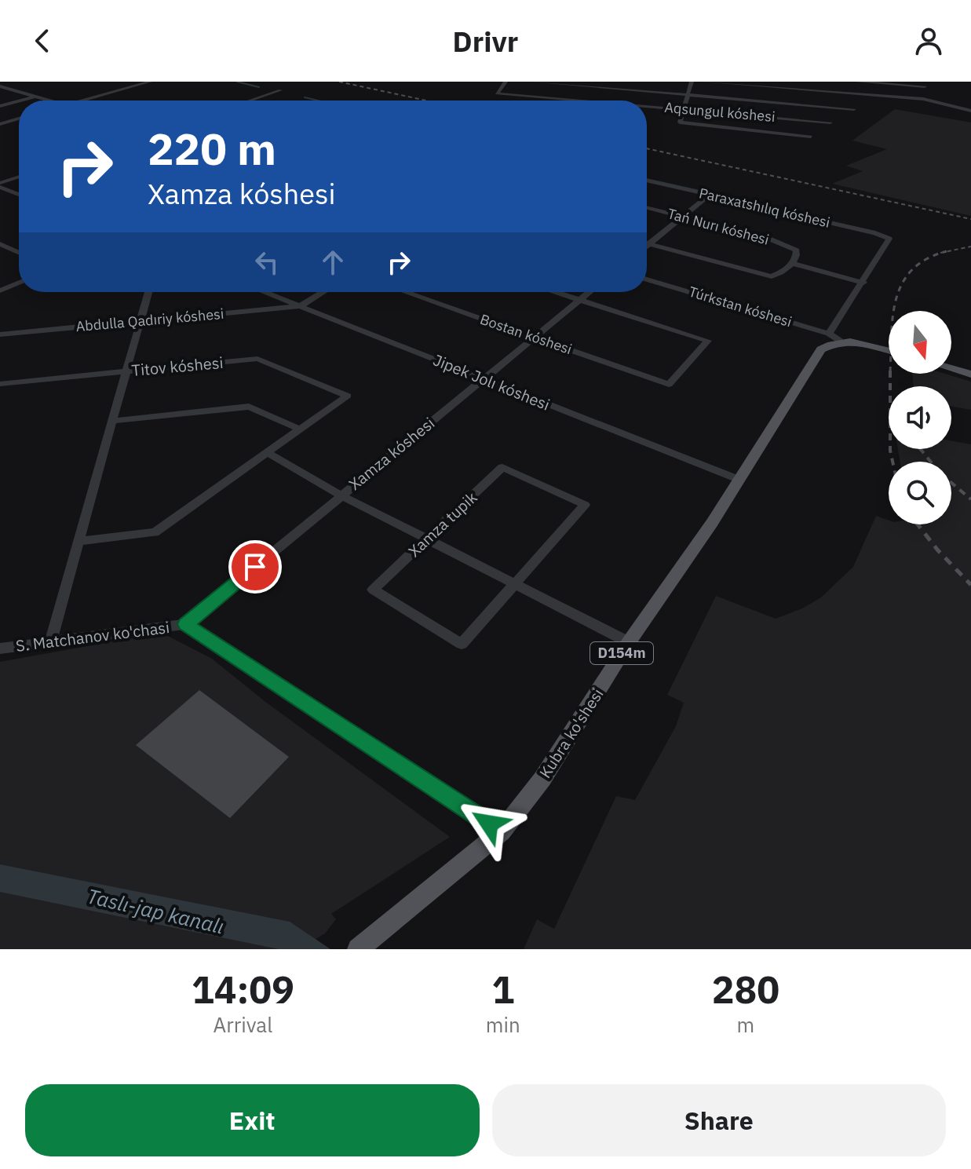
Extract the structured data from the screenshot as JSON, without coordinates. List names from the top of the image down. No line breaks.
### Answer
{"streets":{"main road":["D154m","Kubra ko'shesi"],"street":["Aqsungul kóshesi","Paraxatshılıq kóshesi","Tań Nurı kóshesi","Túrkstan kóshesi","Abdulla Qadıriy kóshesi","Bostan kóshesi","Titov kóshesi","Jipek Jolı kóshesi","Xamza kóshesi","Xamza tupik","S. Matchanov ko'chasi"]},"crossings":[["Túrkstan kóshesi","Kubra ko'shesi"],["Abdulla Qadıriy kóshesi","Jipek Jolı kóshesi"],["Bostan kóshesi","Xamza kóshesi"],["Jipek Jolı kóshesi","Xamza kóshesi"],["Jipek Jolı kóshesi","Kubra ko'shesi"],["Xamza kóshesi","S. Matchanov ko'chasi"]],"water":["Taslı-jap kanalı"],"north":"bottom","page":{"header":"Drivr","turn":["220 m","Xamza kóshesi"],"eta":["14:09","Arrival","1","min","280","m"],"buttons":["Exit","Share"]}}
